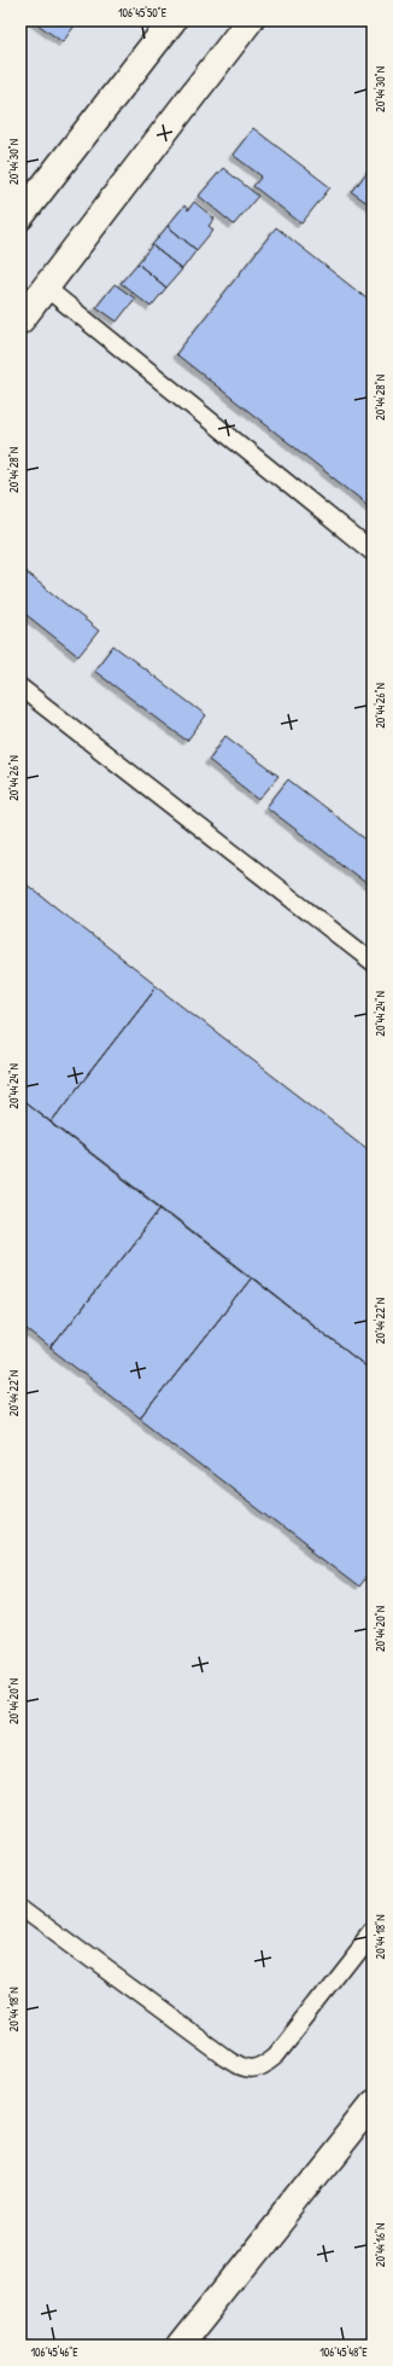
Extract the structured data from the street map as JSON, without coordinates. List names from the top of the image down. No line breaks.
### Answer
{"coordinates":["106°45'50\"E","20°44'30\"N","20°44'28\"N","20°44'26\"N","20°44'24\"N","20°44'22\"N","20°44'20\"N","20°44'18\"N","20°44'16\"N","106°45'46\"E","106°45'48\"E"]}
